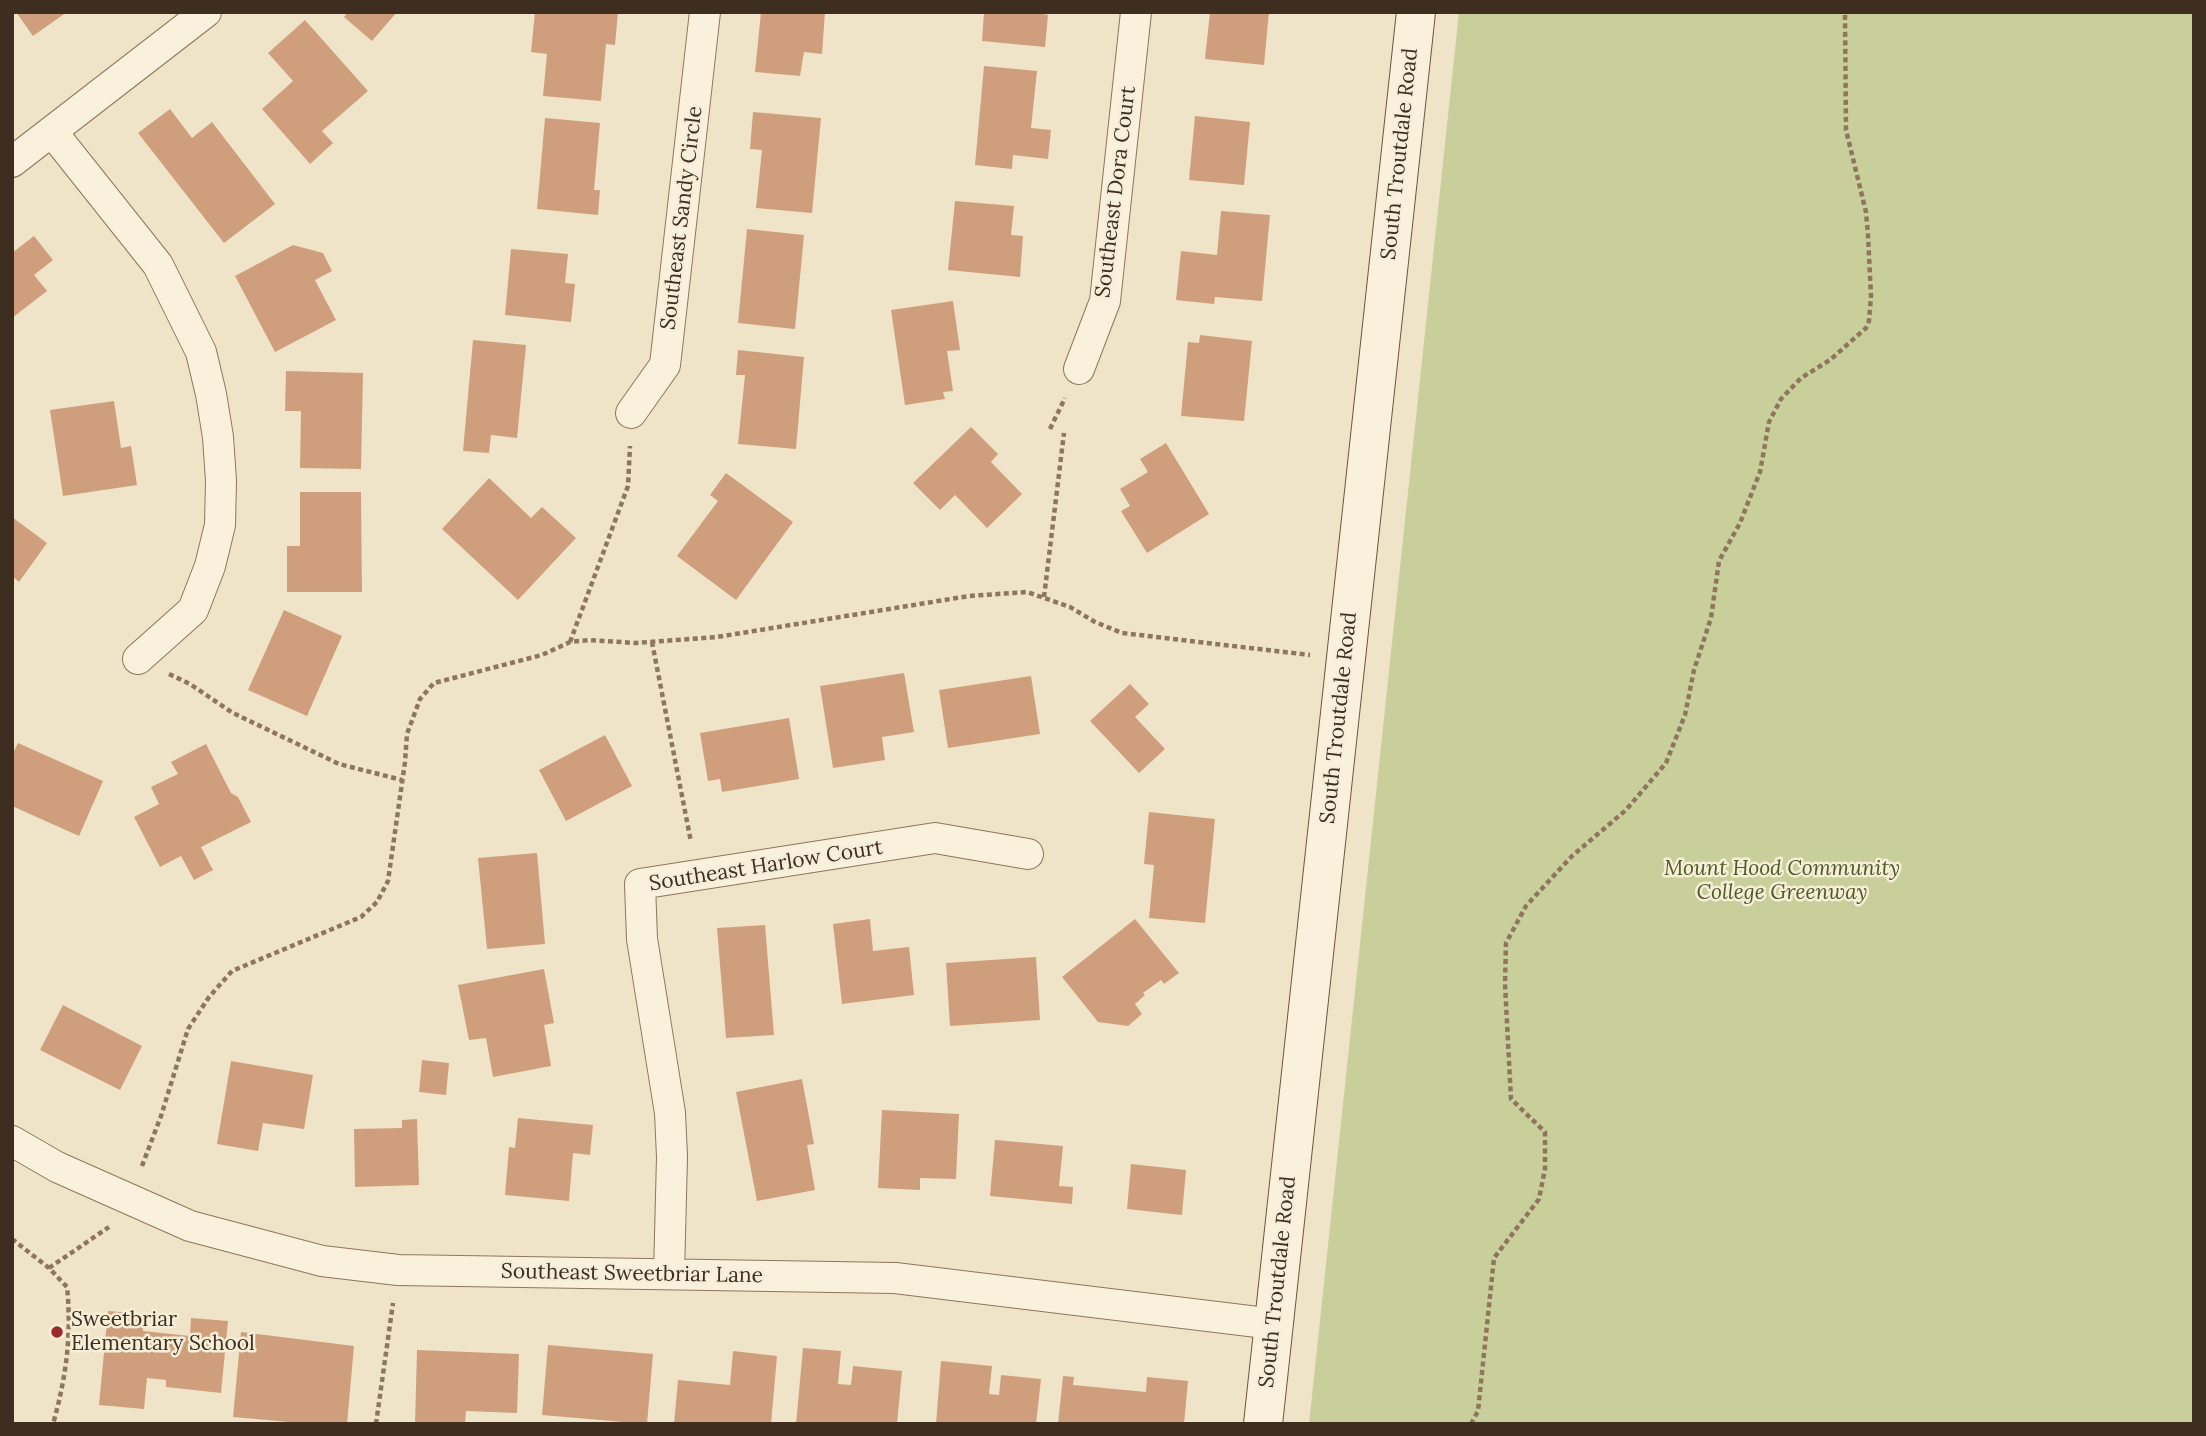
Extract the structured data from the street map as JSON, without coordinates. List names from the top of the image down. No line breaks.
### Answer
{"streets":{"main road":["South Troutdale Road"],"street":["Southeast Dora Court","Southeast Sandy Circle","Southeast Harlow Court","Southeast Sweetbriar Lane"]},"crossings":[["South Troutdale Road","Southeast Sweetbriar Lane"],["Southeast Harlow Court","Southeast Sweetbriar Lane"]],"parks":["Mount Hood Community College Greenway"],"places":["Sweetbriar Elementary School"]}
